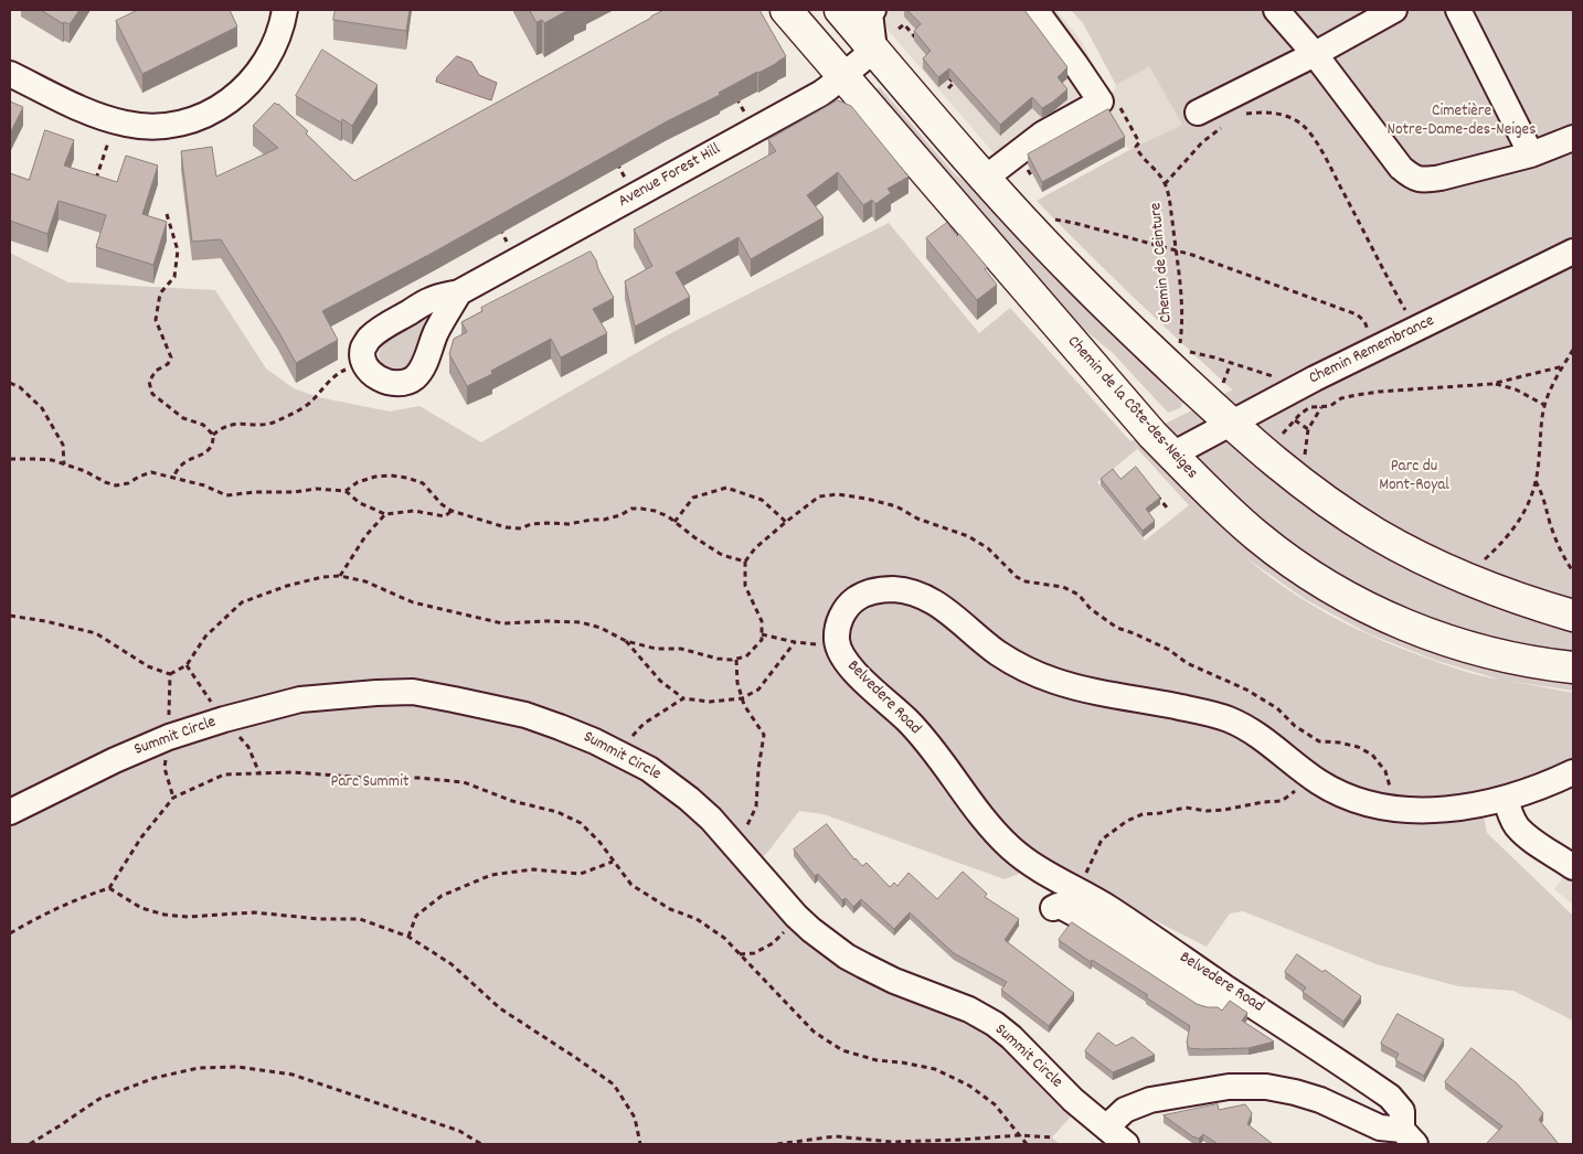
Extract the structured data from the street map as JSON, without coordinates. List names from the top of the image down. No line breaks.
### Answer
{"streets":{"main road":["Chemin de la Côte-des-Neiges"],"street":["Avenue Forest Hill","Chemin Remembrance","Belvedere Road","Summit Circle"],"path":["Chemin de Ceinture"]},"crossings":[["Avenue Forest Hill","Chemin de la Côte-des-Neiges"],["Chemin Remembrance","Chemin de la Côte-des-Neiges"]],"parks":["Cimetière Notre-Dame-des-Neiges","Parc du Mont-Royal","Parc Summit"]}
